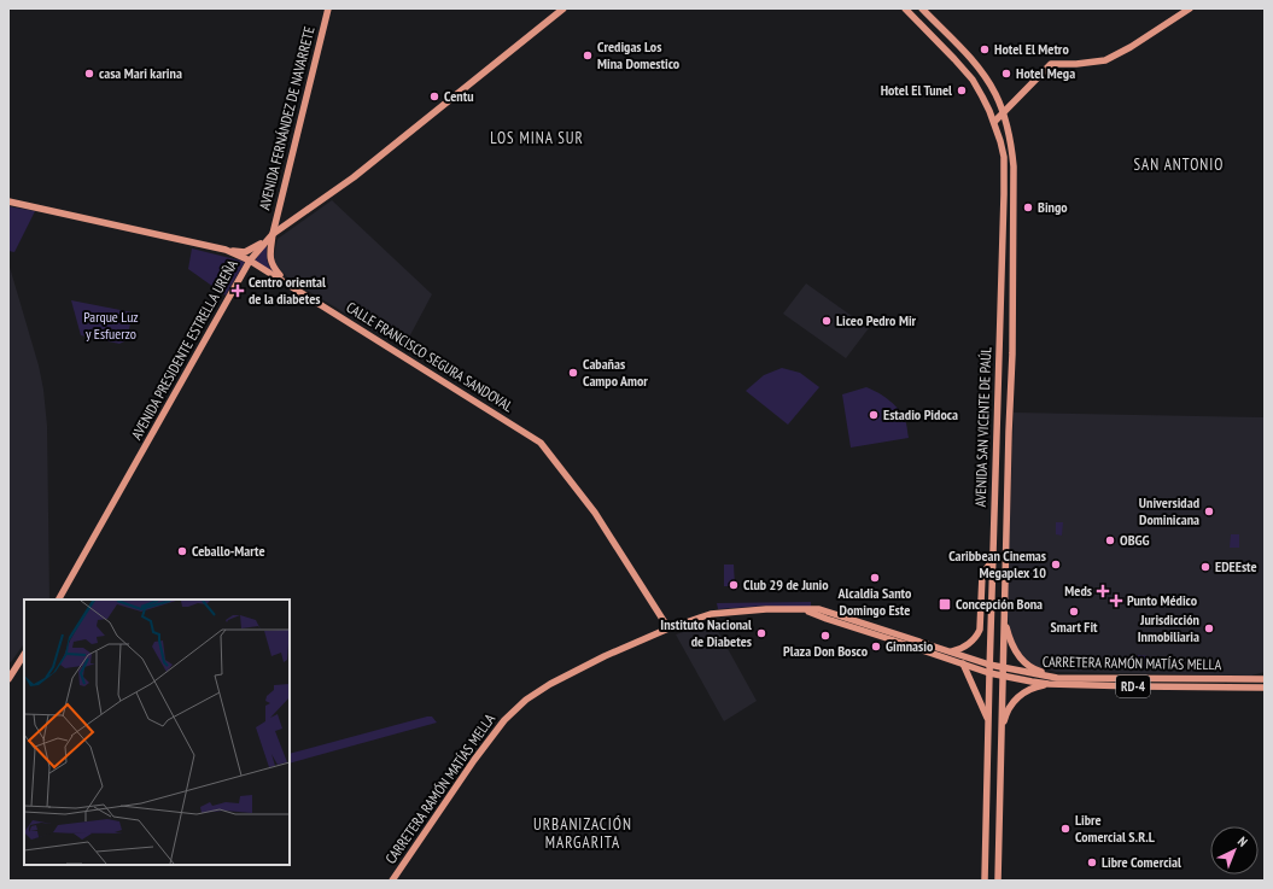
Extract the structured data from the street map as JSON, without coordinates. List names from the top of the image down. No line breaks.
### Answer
{"streets":{"main road":["AVENIDA FERNÁNDEZ DE NAVARRETE","AVENIDA PRESIDENTE ESTRELLA UREÑA","CALLE FRANCISCO SEGURA SANDOVAL","AVENIDA SAN VICENTE DE PAÚL","CARRETERA RAMÓN MATÍAS MELLA","RD-4"]},"crossings":[["AVENIDA FERNÁNDEZ DE NAVARRETE","AVENIDA PRESIDENTE ESTRELLA UREÑA"],["AVENIDA FERNÁNDEZ DE NAVARRETE","CALLE FRANCISCO SEGURA SANDOVAL"],["AVENIDA PRESIDENTE ESTRELLA UREÑA","CALLE FRANCISCO SEGURA SANDOVAL"],["CALLE FRANCISCO SEGURA SANDOVAL","CARRETERA RAMÓN MATÍAS MELLA"],["AVENIDA SAN VICENTE DE PAÚL","CARRETERA RAMÓN MATÍAS MELLA"],["AVENIDA SAN VICENTE DE PAÚL","RD-4"],["CARRETERA RAMÓN MATÍAS MELLA","RD-4"]],"districts":["LOS MINA SUR","SAN ANTONIO","URBANIZACIÓN MARGARITA"],"parks":["Parque Luz y Esfuerzo"],"places":{"other":["Hotel El Metro","Credigas Los Mina Domestico","casa Mari karina","Hotel Mega","Hotel El Tunel","Centu","Bingo","Liceo Pedro Mir","Cabañas Campo Amor","Estadio Pidoca","Universidad Dominicana","OBGG","Ceballo-Marte","Caribbean Cinemas Megaplex 10","EDEEste","Alcaldia Santo Domingo Este","Club 29 de Junio","Smart Fit","Jurisdicción Inmobiliaria","Instituto Nacional de Diabetes","Plaza Don Bosco","Gimnasio","Libre Comercial S.R.L","Libre Comercial"],"health":["Centro oriental de la diabetes","Meds","Punto Médico"],"transit":["Concepción Bona"]},"north":"top right"}
